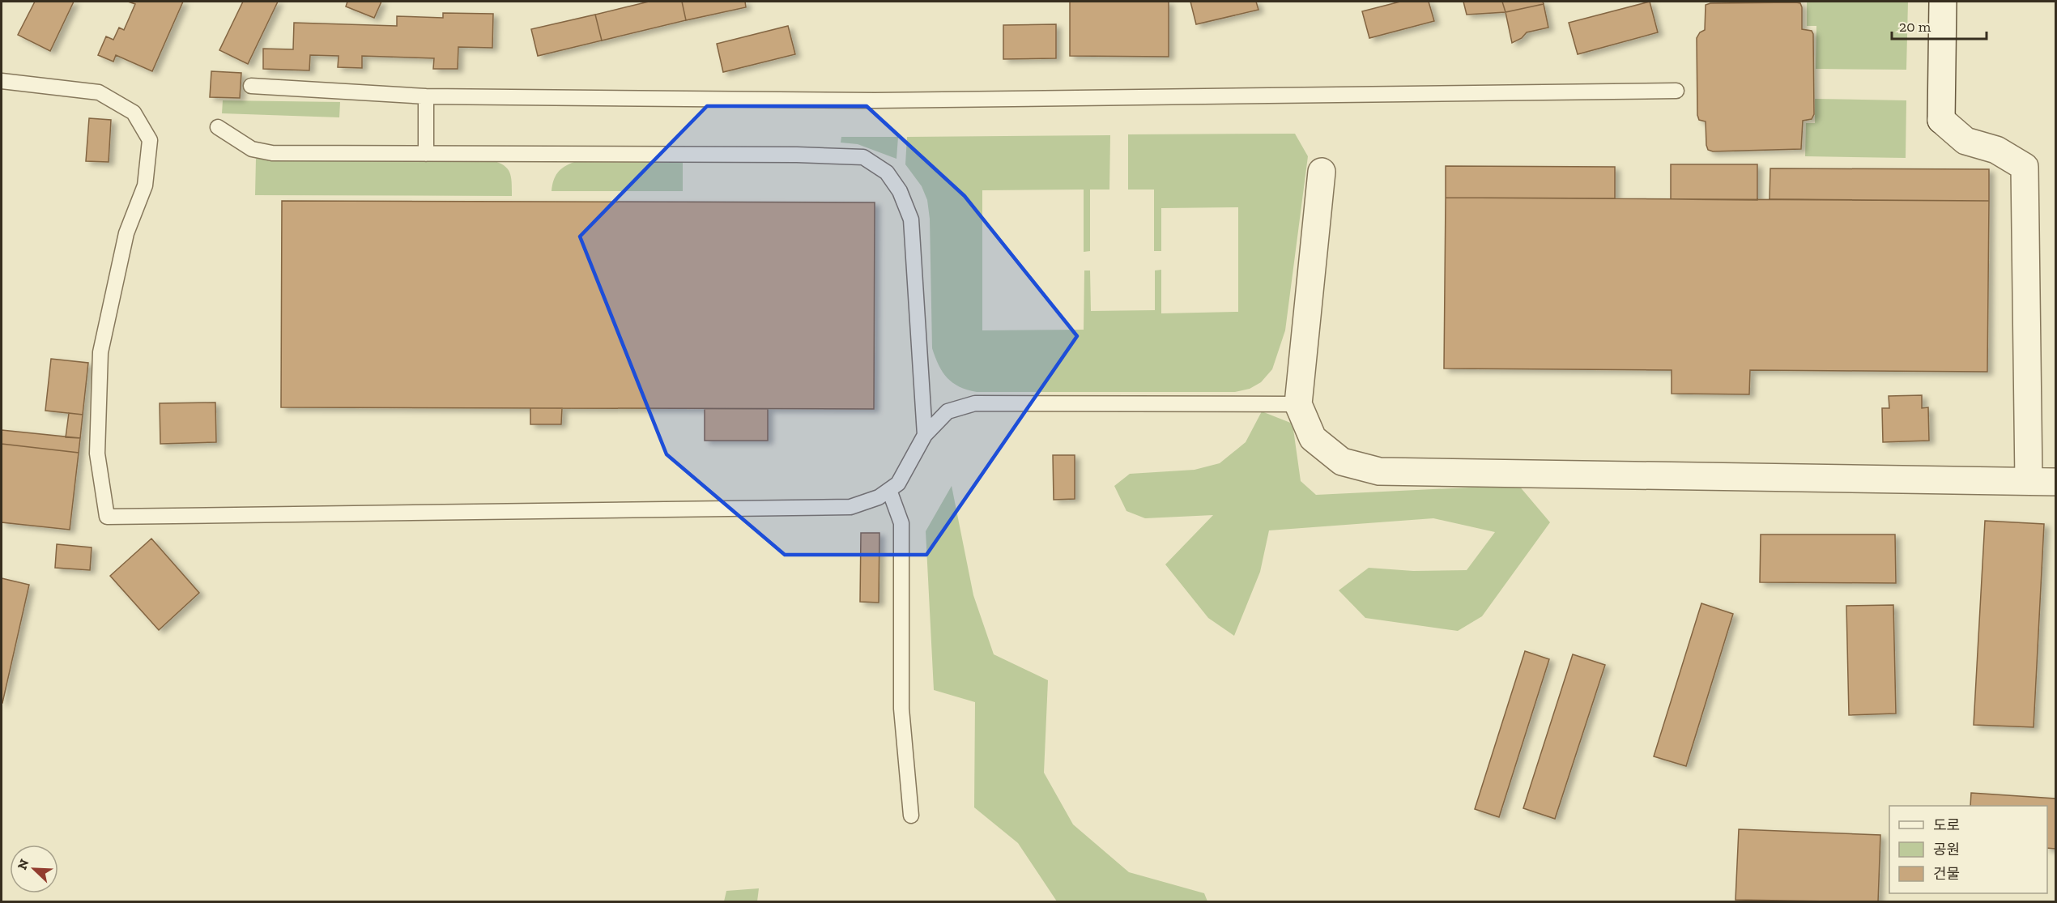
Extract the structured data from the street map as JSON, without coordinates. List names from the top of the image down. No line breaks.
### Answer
{"legend":["도로","공원","건물"],"scale_bar":"20 m","north":"top left"}
